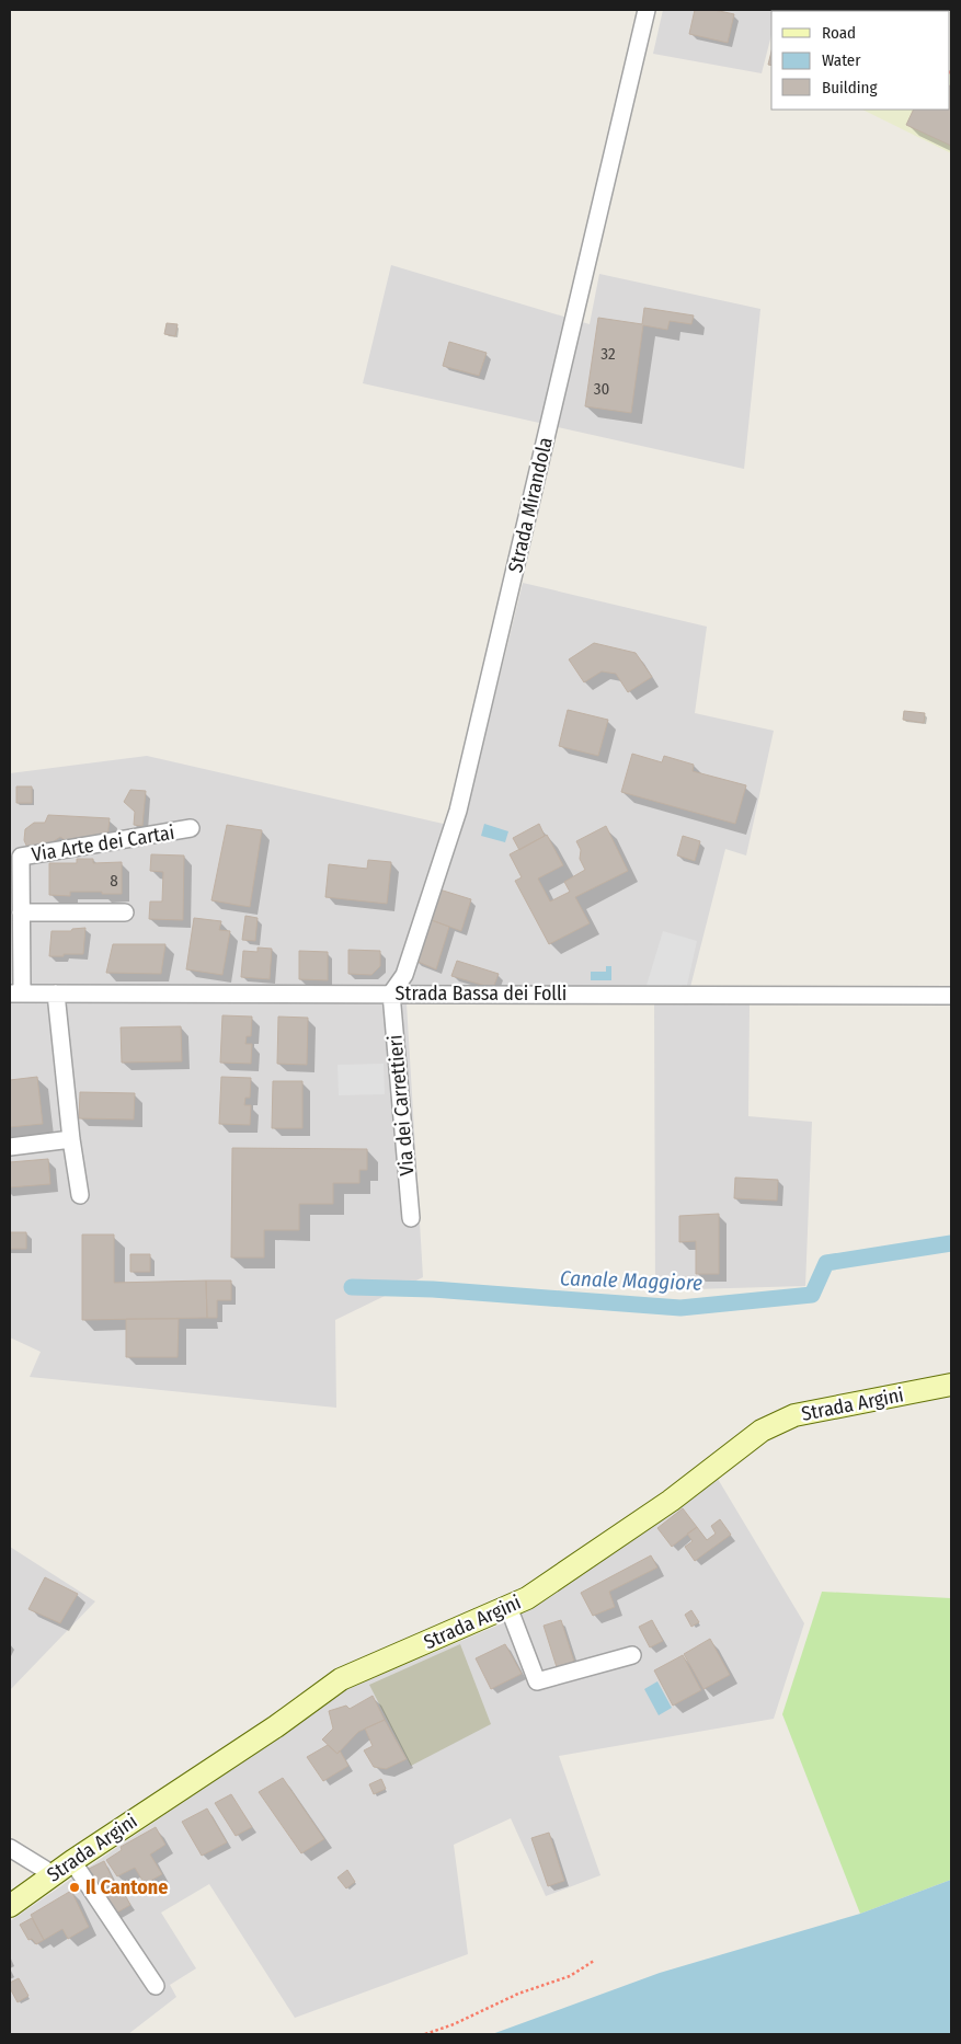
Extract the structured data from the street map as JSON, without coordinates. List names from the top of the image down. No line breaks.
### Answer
{"streets":{"main road":["Strada Argini"],"street":["Strada Mirandola","Via Arte dei Cartai","Strada Bassa dei Folli","Via dei Carrettieri"]},"crossings":[["Strada Mirandola","Strada Bassa dei Folli"],["Strada Mirandola","Via dei Carrettieri"],["Via Arte dei Cartai","Strada Bassa dei Folli"],["Strada Bassa dei Folli","Via dei Carrettieri"]],"water":["Canale Maggiore"],"places":["Il Cantone"],"house_numbers":["32","30","8"],"legend":["Road","Water","Building"]}
